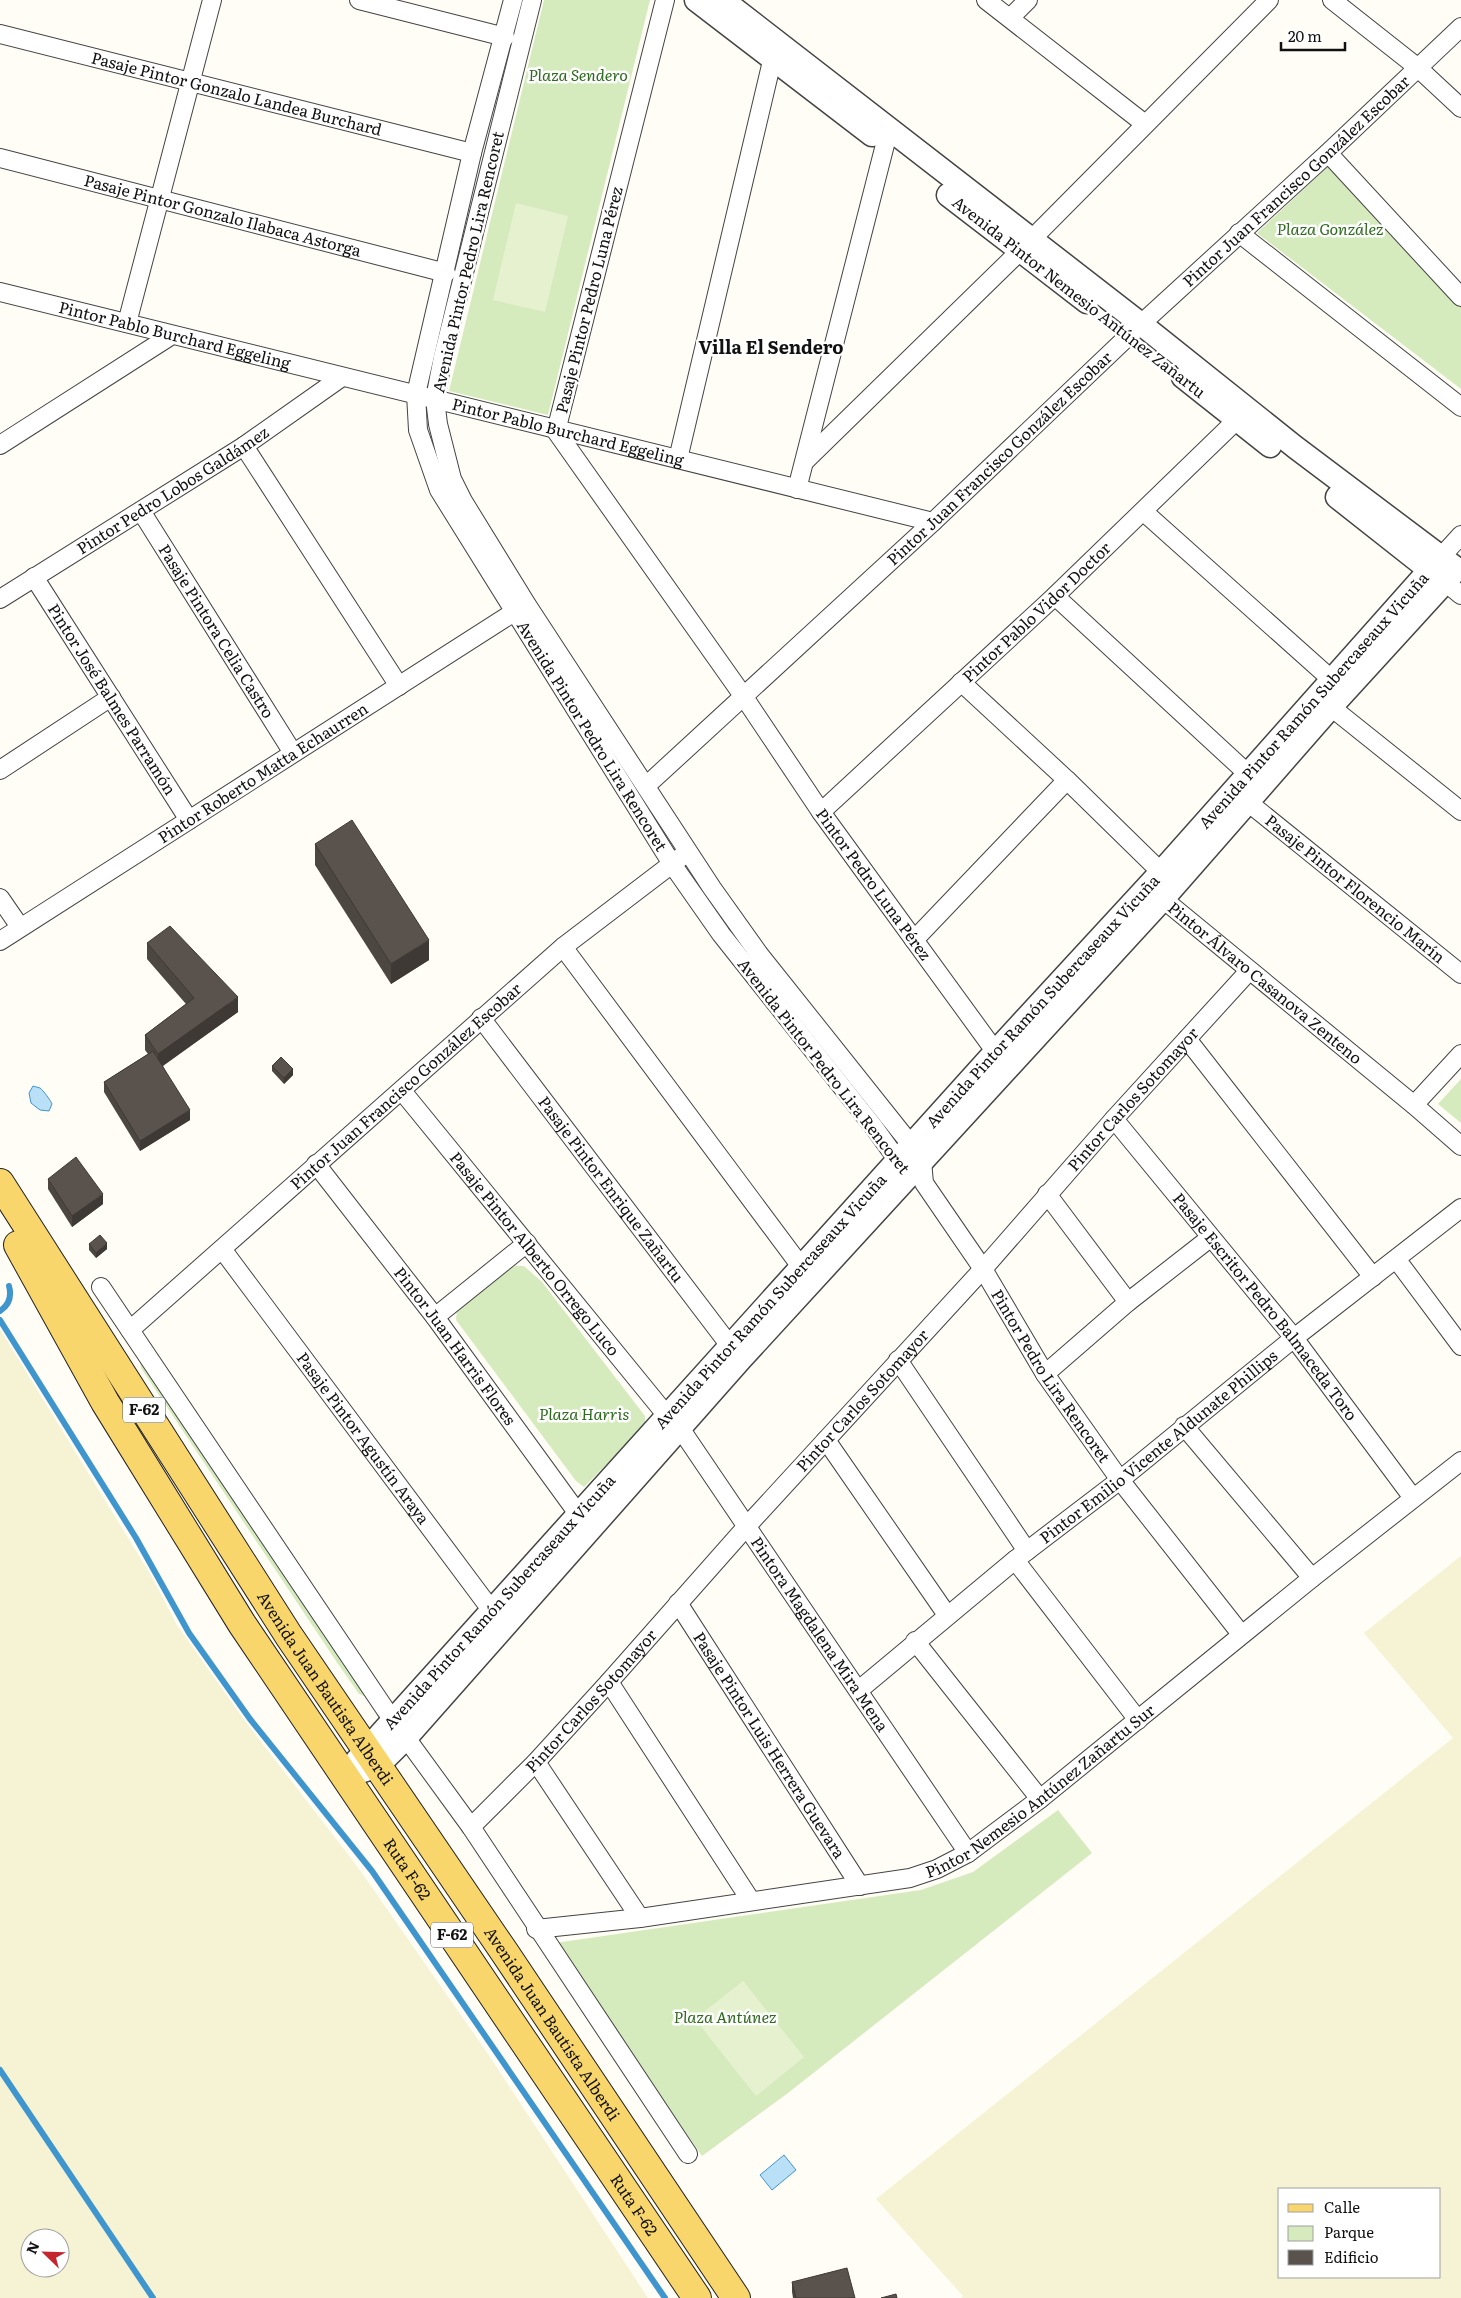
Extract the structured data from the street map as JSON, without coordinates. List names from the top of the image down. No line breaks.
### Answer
{"streets":{"main road":["F-62","Avenida Juan Bautista Alberdi","Ruta F-62"],"street":["Pasaje Pintor Gonzalo Landea Burchard","Pintor Juan Francisco González Escobar","Pasaje Pintor Gonzalo Ilabaca Astorga","Avenida Pintor Pedro Lira Rencoret","Avenida Pintor Nemesio Antúnez Zañartu","Pasaje Pintor Pedro Luna Pérez","Pintor Pablo Burchard Eggeling","Pintor Pedro Lobos Galdámez","Pintor Pablo Vidor Doctor","Pasaje Pintora Celia Castro","Pintor José Balmes Parramón","Avenida Pintor Ramón Subercaseaux Vicuña","Pintor Roberto Matta Echaurren","Pintor Pedro Luna Pérez","Pasaje Pintor Florencio Marín","Pintor Álvaro Casanova Zenteno","Pintor Carlos Sotomayor","Pasaje Pintor Enrique Zañartu","Pasaje Pintor Alberto Orrego Luco","Pasaje Escritor Pedro Balmaceda Toro","Pintor Juan Harris Flores","Pintor Pedro Lira Rencoret","Pasaje Pintor Agustín Araya","Pintor Emilio Vicente Aldunate Phillips","Pintora Magdalena Mira Mena","Pasaje Pintor Luis Herrera Guevara","Pintor Nemesio Antúnez Zañartu Sur"]},"crossings":[["Pasaje Pintor Gonzalo Landea Burchard","Avenida Pintor Pedro Lira Rencoret"],["Pintor Juan Francisco González Escobar","Avenida Pintor Pedro Lira Rencoret"],["Pintor Juan Francisco González Escobar","Avenida Pintor Nemesio Antúnez Zañartu"],["Pintor Juan Francisco González Escobar","Pasaje Pintor Pedro Luna Pérez"],["Pintor Juan Francisco González Escobar","Pintor Pablo Burchard Eggeling"],["Pintor Juan Francisco González Escobar","Pintor Pedro Luna Pérez"],["Pintor Juan Francisco González Escobar","Pasaje Pintor Enrique Zañartu"],["Pintor Juan Francisco González Escobar","Pasaje Pintor Alberto Orrego Luco"],["Pintor Juan Francisco González Escobar","Pintor Juan Harris Flores"],["Pintor Juan Francisco González Escobar","Pasaje Pintor Agustín Araya"],["Pasaje Pintor Gonzalo Ilabaca Astorga","Avenida Pintor Pedro Lira Rencoret"],["Avenida Pintor Pedro Lira Rencoret","Pintor Pablo Burchard Eggeling"],["Avenida Pintor Pedro Lira Rencoret","Avenida Pintor Ramón Subercaseaux Vicuña"],["Avenida Pintor Pedro Lira Rencoret","Pintor Roberto Matta Echaurren"],["Avenida Pintor Pedro Lira Rencoret","Pintor Pedro Lira Rencoret"],["Avenida Pintor Nemesio Antúnez Zañartu","Pintor Pablo Vidor Doctor"],["Avenida Pintor Nemesio Antúnez Zañartu","Avenida Pintor Ramón Subercaseaux Vicuña"],["Pasaje Pintor Pedro Luna Pérez","Pintor Pablo Burchard Eggeling"],["Pasaje Pintor Pedro Luna Pérez","Pintor Pedro Luna Pérez"],["Pintor Pablo Burchard Eggeling","Pintor Pedro Lobos Galdámez"],["Pintor Pedro Lobos Galdámez","Pasaje Pintora Celia Castro"],["Pintor Pedro Lobos Galdámez","Pintor José Balmes Parramón"],["Pintor Pablo Vidor Doctor","Pintor Pedro Luna Pérez"],["Pasaje Pintora Celia Castro","Pintor Roberto Matta Echaurren"],["Pintor José Balmes Parramón","Pintor Roberto Matta Echaurren"],["Avenida Pintor Ramón Subercaseaux Vicuña","Pintor Pedro Luna Pérez"],["Avenida Pintor Ramón Subercaseaux Vicuña","Pasaje Pintor Florencio Marín"],["Avenida Pintor Ramón Subercaseaux Vicuña","Pintor Álvaro Casanova Zenteno"],["Avenida Pintor Ramón Subercaseaux Vicuña","Pasaje Pintor Enrique Zañartu"],["Avenida Pintor Ramón Subercaseaux Vicuña","Pasaje Pintor Alberto Orrego Luco"],["Avenida Pintor Ramón Subercaseaux Vicuña","Pintor Juan Harris Flores"],["Avenida Pintor Ramón Subercaseaux Vicuña","Pintor Pedro Lira Rencoret"],["Avenida Pintor Ramón Subercaseaux Vicuña","Pasaje Pintor Agustín Araya"],["Avenida Pintor Ramón Subercaseaux Vicuña","Pintora Magdalena Mira Mena"],["Avenida Pintor Ramón Subercaseaux Vicuña","Avenida Juan Bautista Alberdi"],["Avenida Pintor Ramón Subercaseaux Vicuña","Ruta F-62"],["Pintor Álvaro Casanova Zenteno","Pintor Carlos Sotomayor"],["Pintor Carlos Sotomayor","Pasaje Escritor Pedro Balmaceda Toro"],["Pintor Carlos Sotomayor","Pintor Pedro Lira Rencoret"],["Pintor Carlos Sotomayor","Pintora Magdalena Mira Mena"],["Pintor Carlos Sotomayor","Pasaje Pintor Luis Herrera Guevara"],["Pasaje Pintor Alberto Orrego Luco","Pintora Magdalena Mira Mena"],["Pasaje Escritor Pedro Balmaceda Toro","Pintor Emilio Vicente Aldunate Phillips"],["Pasaje Escritor Pedro Balmaceda Toro","Pintor Nemesio Antúnez Zañartu Sur"],["Pintor Pedro Lira Rencoret","Pintor Emilio Vicente Aldunate Phillips"],["Pintor Pedro Lira Rencoret","Pintor Nemesio Antúnez Zañartu Sur"],["Pintor Emilio Vicente Aldunate Phillips","Pintora Magdalena Mira Mena"],["Pintora Magdalena Mira Mena","Pintor Nemesio Antúnez Zañartu Sur"],["Avenida Juan Bautista Alberdi","Ruta F-62"],["Pasaje Pintor Luis Herrera Guevara","Pintor Nemesio Antúnez Zañartu Sur"]],"districts":["Villa El Sendero"],"parks":["Plaza Sendero","Plaza González","Plaza Harris","Plaza Antúnez"],"legend":["Calle","Parque","Edificio"],"scale_bar":"20 m","north":"top left"}
